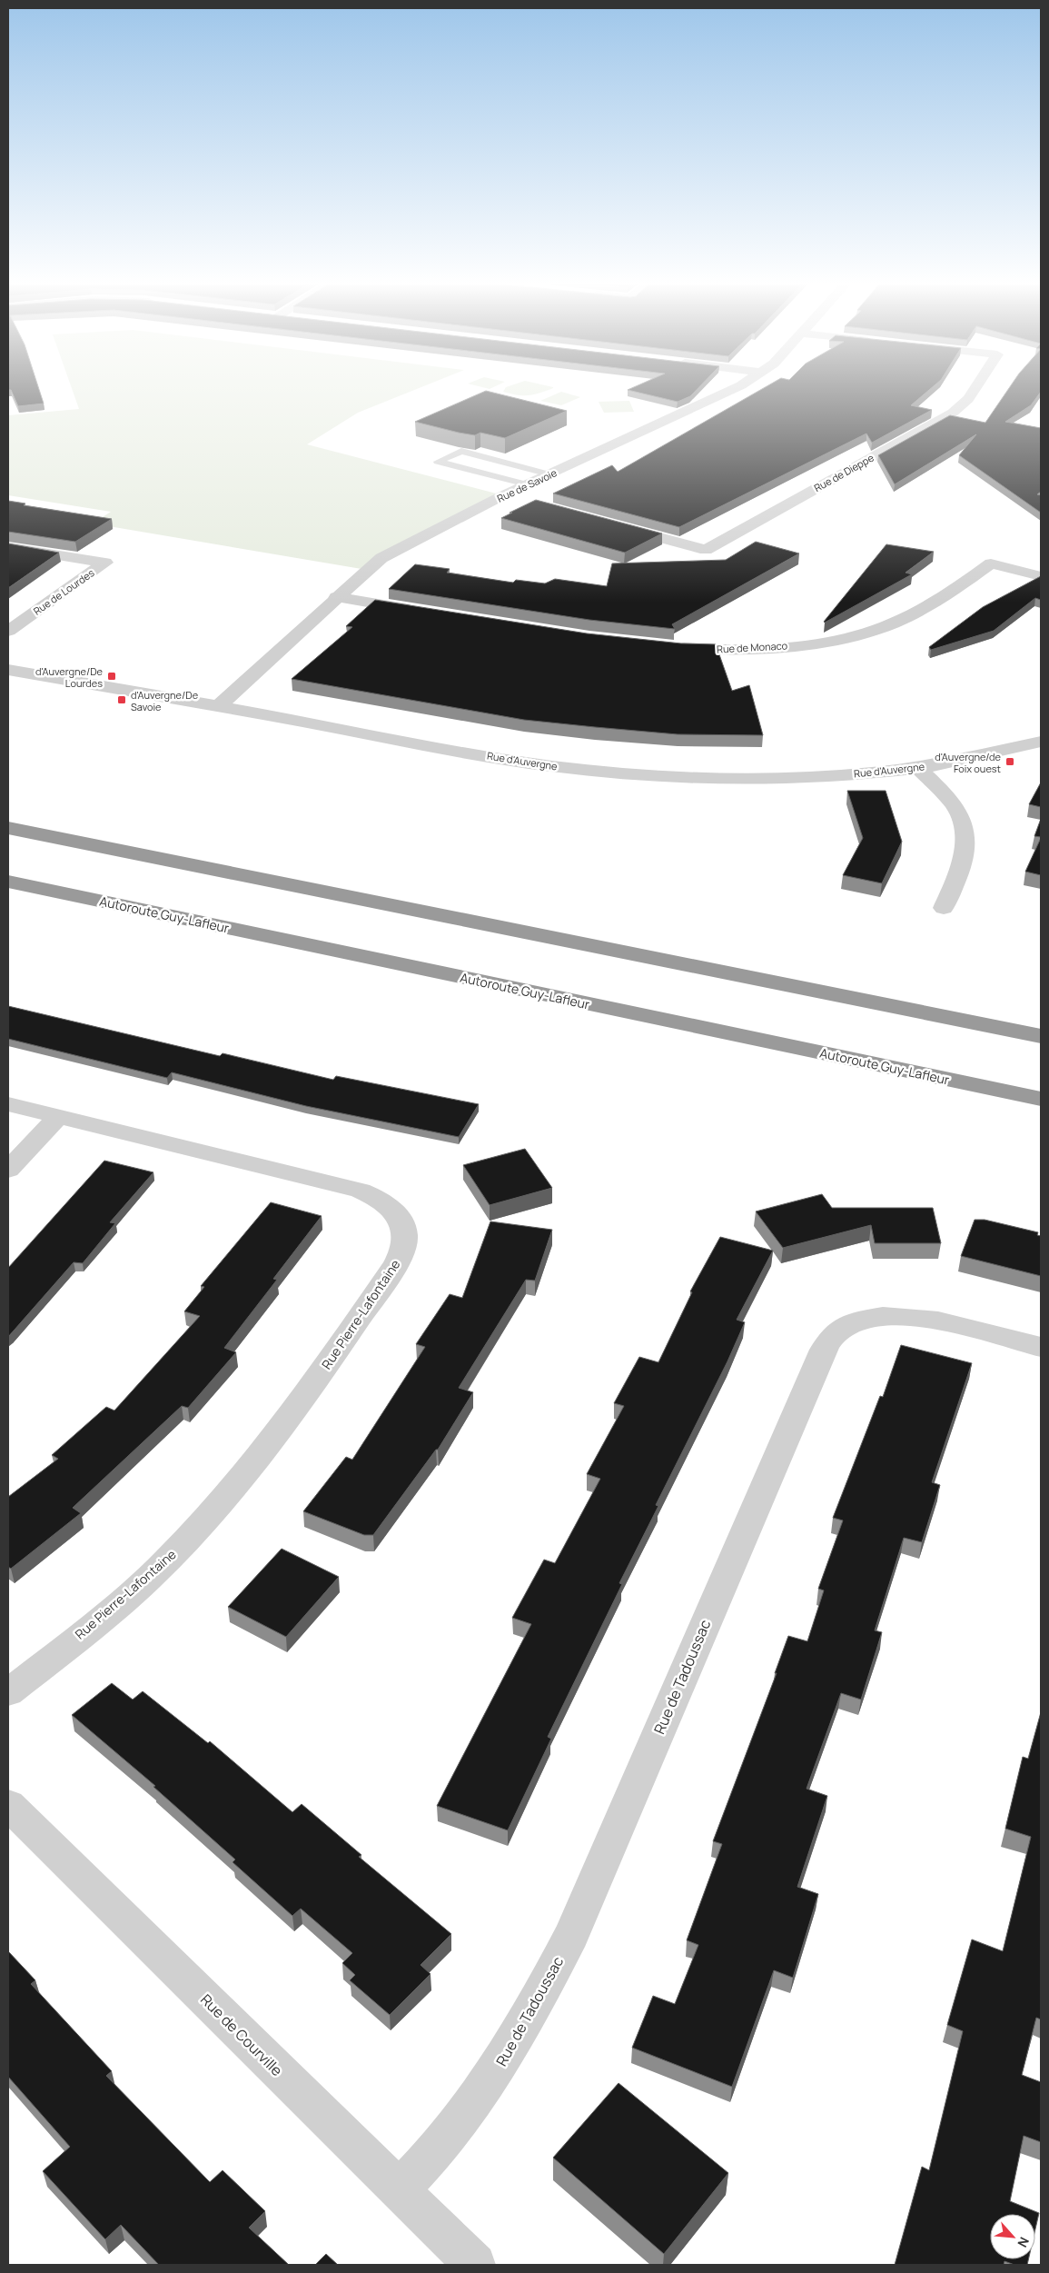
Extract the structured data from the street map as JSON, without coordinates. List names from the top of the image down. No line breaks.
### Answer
{"streets":{"highway":["Autoroute Guy-Lafleur"],"street":["Rue de Dieppe","Rue de Savoie","Rue de Lourdes","Rue de Monaco","Rue d'Auvergne","Rue Pierre-Lafontaine","Rue de Tadoussac","Rue de Courville"]},"crossings":[["Rue de Savoie","Rue d'Auvergne"],["Rue de Tadoussac","Rue de Courville"]],"places":{"transit":["d'Auvergne/De Lourdes","d'Auvergne/De Savoie","d'Auvergne/de Foix ouest"]},"north":"bottom right"}
